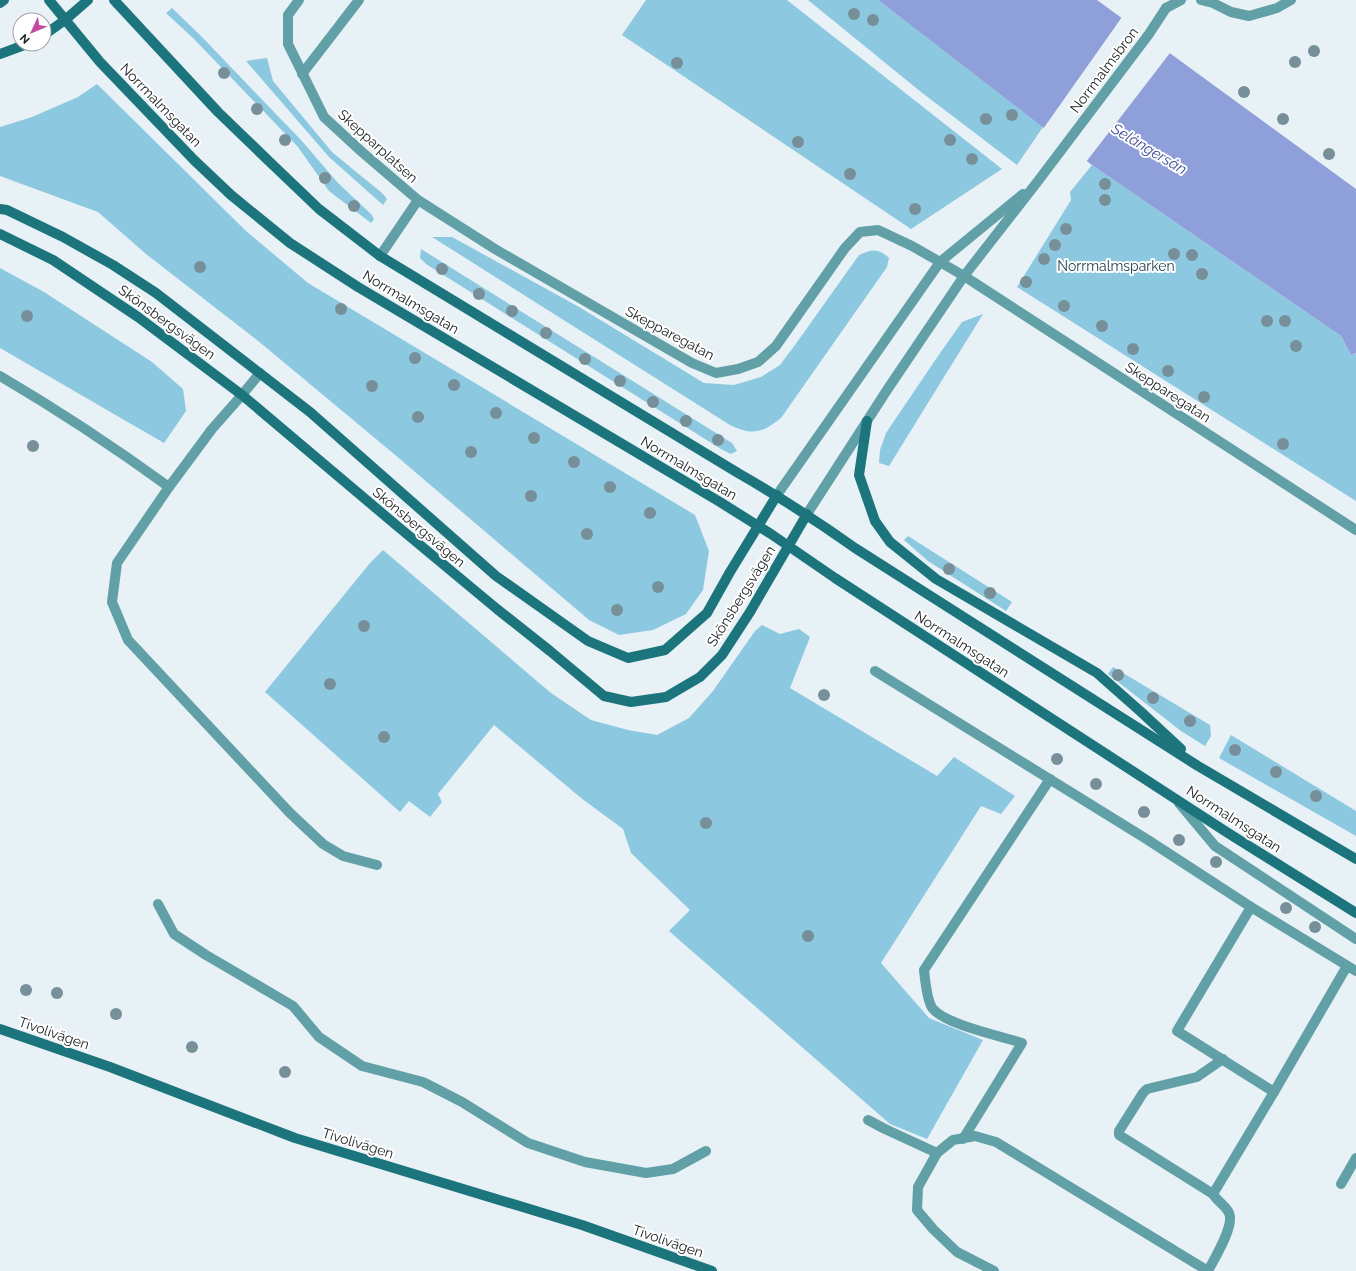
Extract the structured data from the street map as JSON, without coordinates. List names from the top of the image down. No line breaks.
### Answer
{"streets":{"main road":["Norrmalmsgatan","Skönsbergsvägen","Tivolivägen"],"street":["Norrmalmsbron","Skepparplatsen","Skepparegatan"]},"crossings":[["Norrmalmsgatan","Skepparplatsen"],["Norrmalmsgatan","Skönsbergsvägen"],["Skepparplatsen","Skepparegatan"]],"water":["Selångersån"],"parks":["Norrmalmsparken"],"north":"bottom left"}
